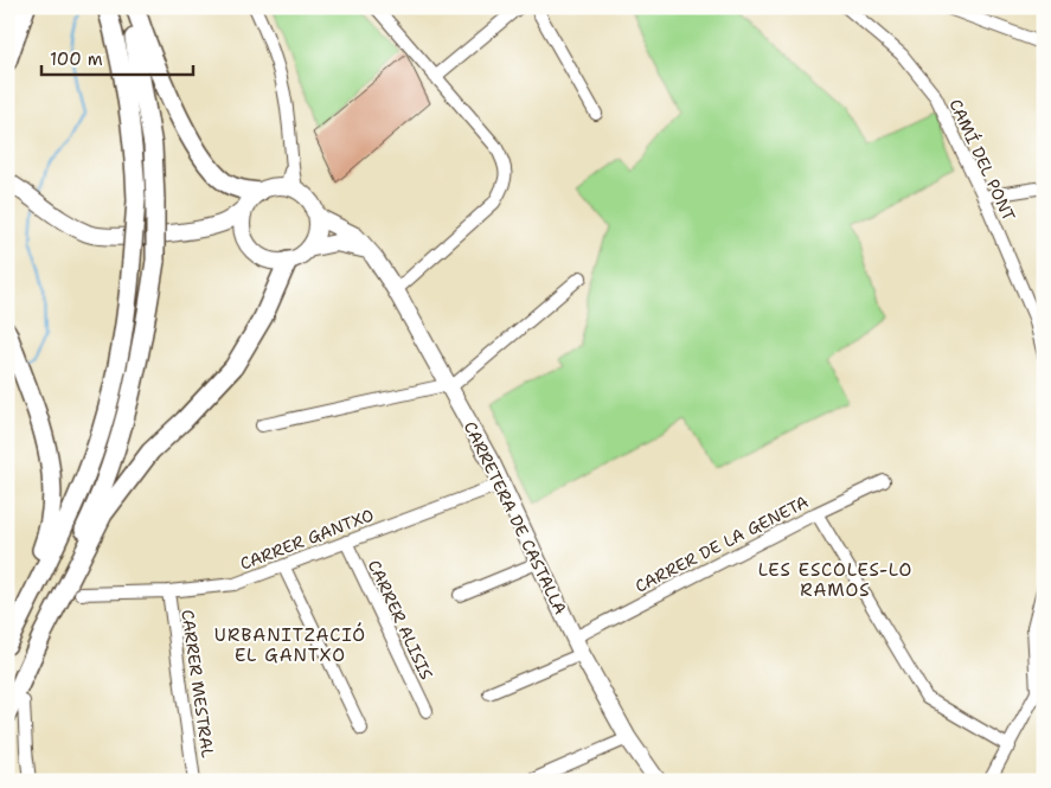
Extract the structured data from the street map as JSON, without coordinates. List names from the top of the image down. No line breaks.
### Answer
{"streets":{"main road":["CARRETERA DE CASTALLA"],"street":["CAMÍ DEL PONT","CARRER GANTXO","CARRER DE LA GENETA","CARRER ALISIS","CARRER MESTRAL"]},"crossings":[["CARRETERA DE CASTALLA","CARRER GANTXO"],["CARRETERA DE CASTALLA","CARRER DE LA GENETA"],["CARRER GANTXO","CARRER ALISIS"],["CARRER GANTXO","CARRER MESTRAL"]],"districts":["LES ESCOLES-LO RAMOS","URBANITZACIÓ EL GANTXO"],"scale_bar":"100 m"}
